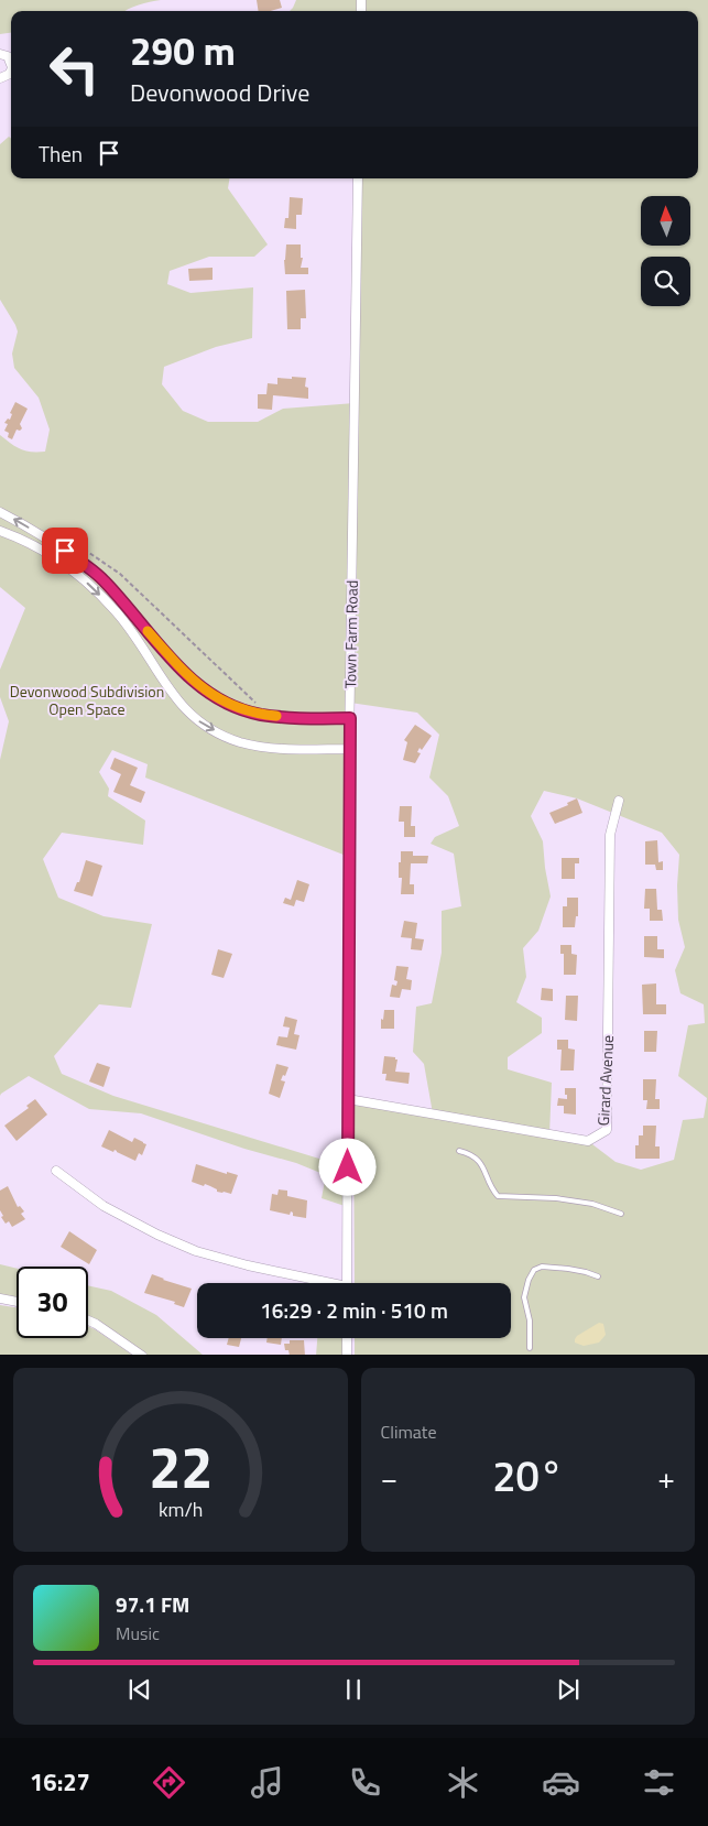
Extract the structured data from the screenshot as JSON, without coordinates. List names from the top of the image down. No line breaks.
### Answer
{"streets":{"street":["Town Farm Road","Girard Avenue"]},"crossings":[["Town Farm Road","Girard Avenue"]],"parks":["Devonwood Subdivision Open Space"],"north":"top","page":{"turn":["290 m","Devonwood Drive"],"then":"Then","limit":"30","trip":"16:29 · 2 min · 510 m","tile":"Climate","heat":["−","20°","+"],"song":["97.1 FM","Music"],"tabs":"16:27","gauge":["22","km/h"]}}
